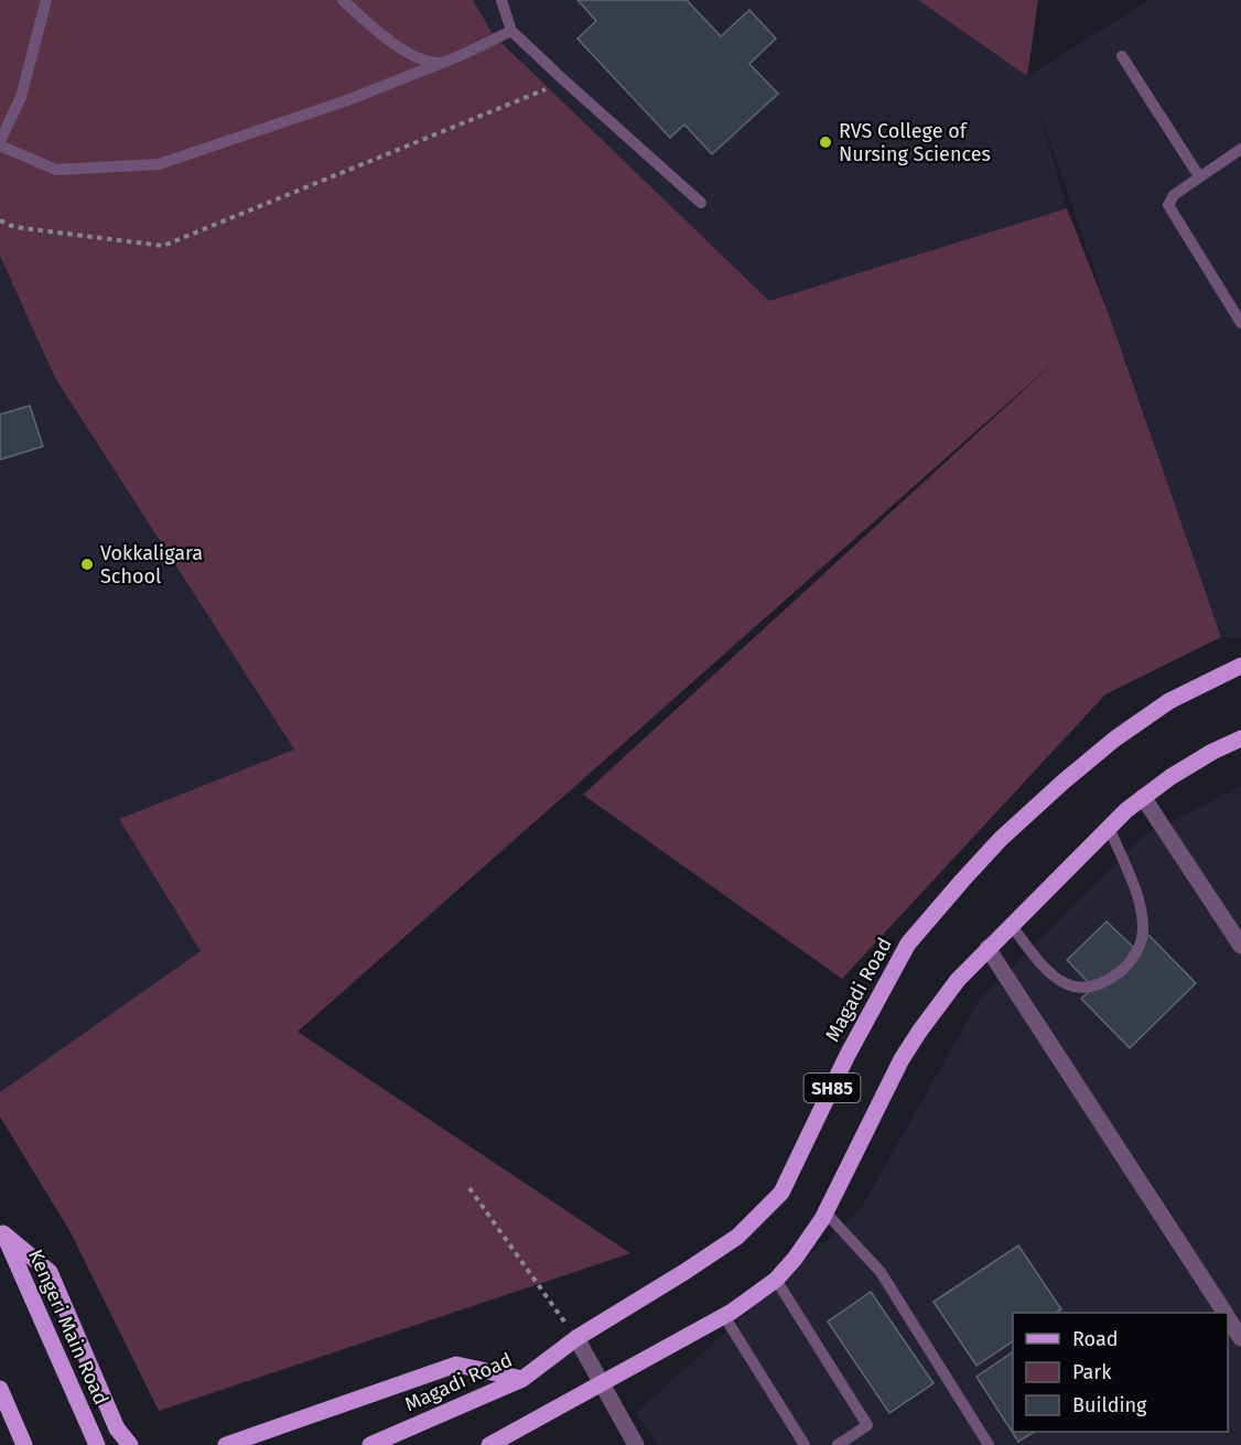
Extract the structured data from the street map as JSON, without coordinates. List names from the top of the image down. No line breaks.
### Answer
{"streets":{"main road":["Magadi Road","SH85","Kengeri Main Road"]},"places":["RVS College of Nursing Sciences","Vokkaligara School"],"legend":["Road","Park","Building"]}
